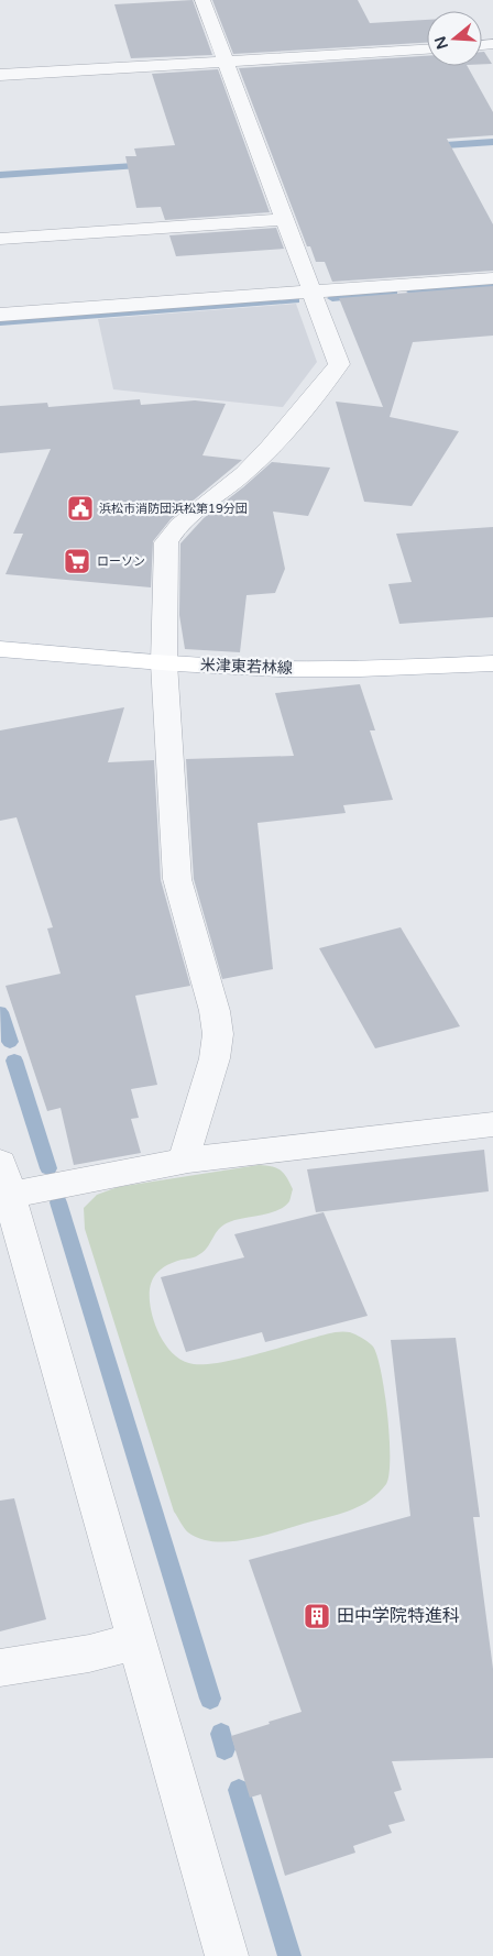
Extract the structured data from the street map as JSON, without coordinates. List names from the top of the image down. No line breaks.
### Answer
{"streets":{"main road":["米津東若林線"]},"places":{"public building":["浜松市消防団浜松第19分団"],"supermarket":["ローソン"],"building":["田中学院特進科"]},"north":"left"}
